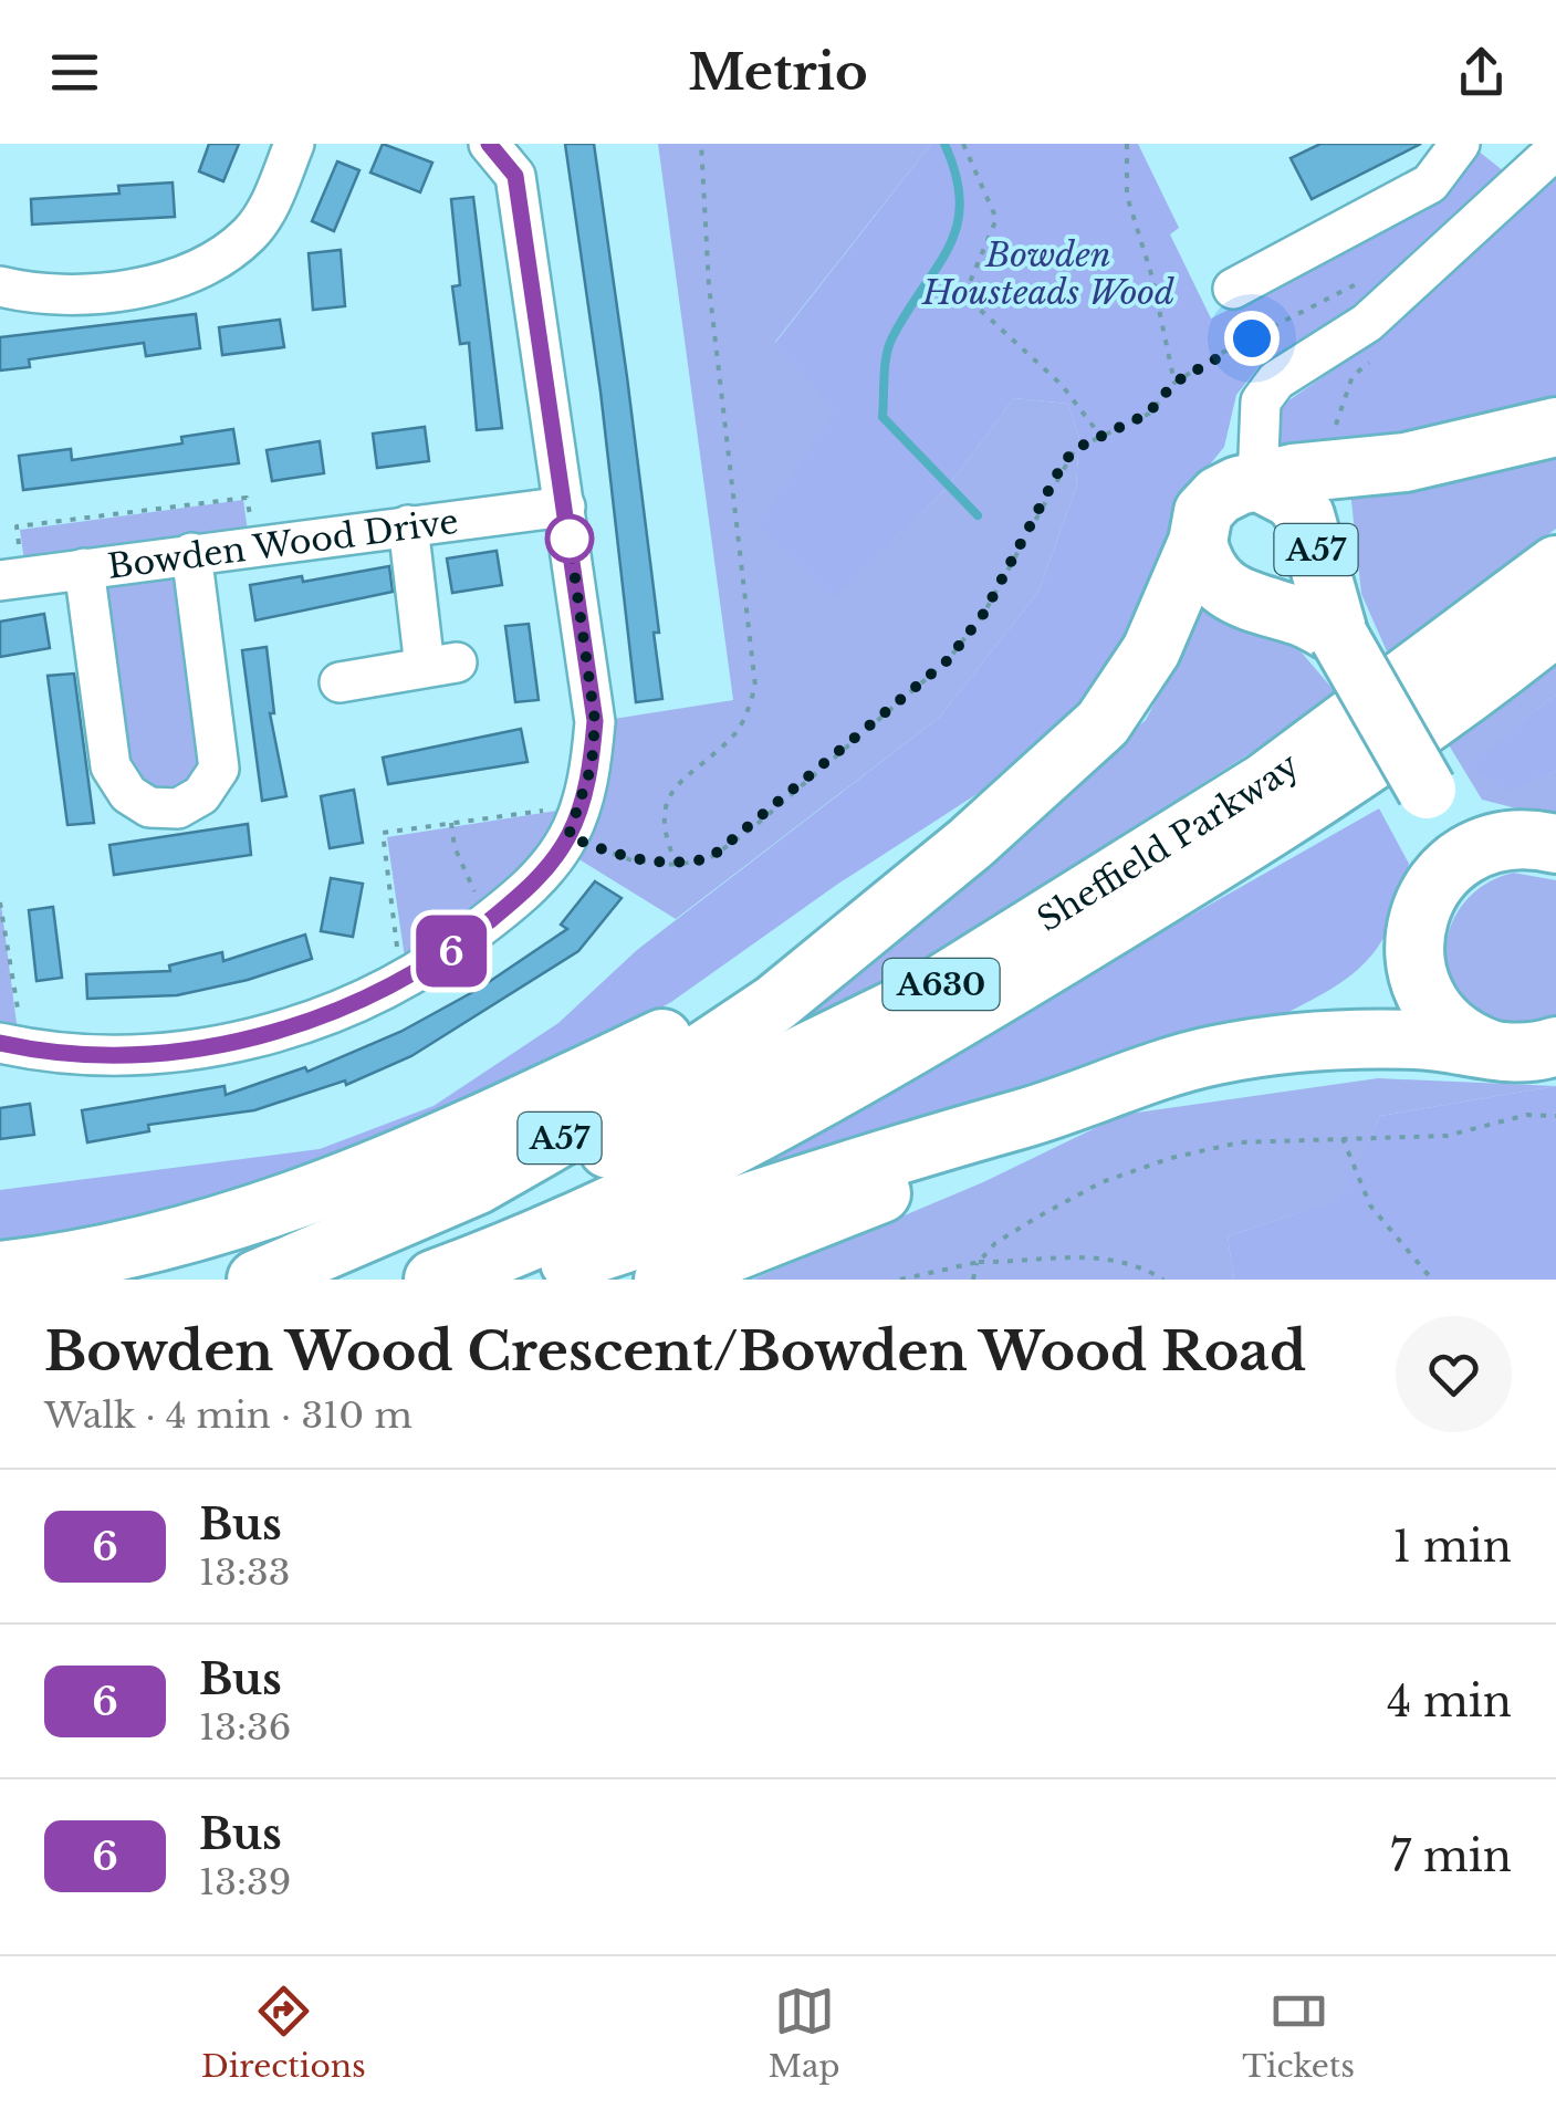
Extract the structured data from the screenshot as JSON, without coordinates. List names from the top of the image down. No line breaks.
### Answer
{"streets":{"highway":["A57","Sheffield Parkway","A630"],"street":["Bowden Wood Drive"]},"crossings":[["A57","Sheffield Parkway"]],"parks":["Bowden Housteads Wood"],"lines":["bus line 6"],"page":{"header":"Metrio","on_map":"6","heading":["Bowden Wood Crescent/Bowden Wood Road","Walk · 4 min · 310 m"],"list":[{"mark":"6","name":"Bus","note":"13:33","value":"1 min"},{"mark":"6","name":"Bus","note":"13:36","value":"4 min"},{"mark":"6","name":"Bus","note":"13:39","value":"7 min"}],"tabs":["Directions","Map","Tickets"]}}
